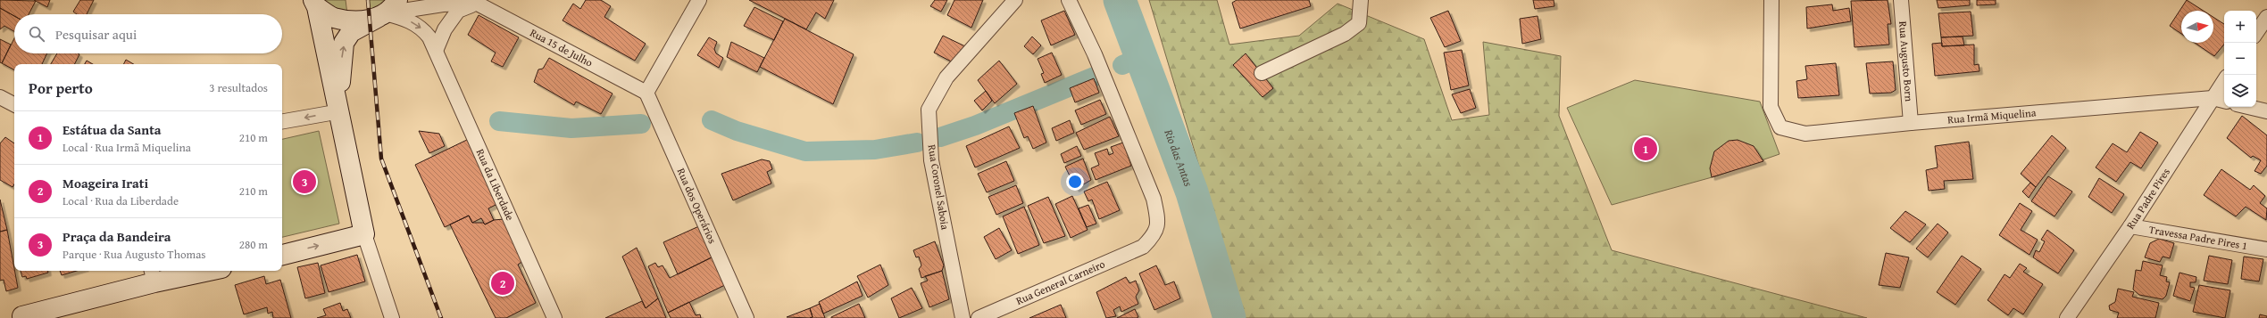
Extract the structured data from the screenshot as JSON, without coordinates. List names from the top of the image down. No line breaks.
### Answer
{"streets":{"street":["Rua 15 de Julho","Rua Augusto Born","Rua Irmã Miquelina","Rua da Liberdade","Rua Coronel Saboia","Rua Padre Pires","Rua dos Operários","Travessa Padre Pires 1","Rua General Carneiro"]},"crossings":[["Rua 15 de Julho","Rua da Liberdade"],["Rua 15 de Julho","Rua dos Operários"],["Rua Augusto Born","Rua Irmã Miquelina"],["Rua Irmã Miquelina","Rua Padre Pires"],["Rua Padre Pires","Travessa Padre Pires 1"]],"water":["Rio das Antas"],"north":"right","page":{"map_buttons":["+","−"],"search":"Pesquisar aqui","heading":["Por perto","3 resultados"],"list":[{"mark":"1","name":"Estátua da Santa","note":"Local · Rua Irmã Miquelina","value":"210 m"},{"mark":"2","name":"Moageira Irati","note":"Local · Rua da Liberdade","value":"210 m"},{"mark":"3","name":"Praça da Bandeira","note":"Parque · Rua Augusto Thomas","value":"280 m"}],"pins":["1","3","2"]}}
